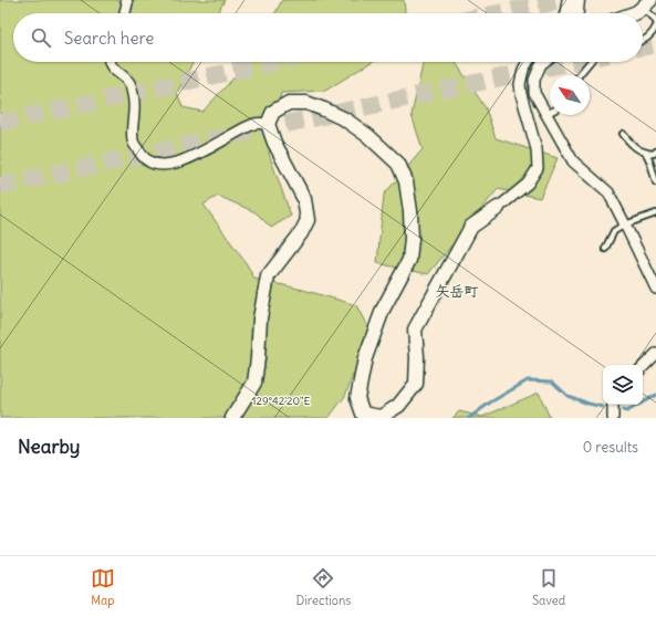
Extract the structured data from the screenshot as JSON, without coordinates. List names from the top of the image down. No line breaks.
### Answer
{"districts":["矢岳町"],"north":"top left","page":{"search":"Search here","heading":["Nearby","0 results"],"nav":["Map","Directions","Saved"]},"coordinates":["129°42'20\"E"]}
